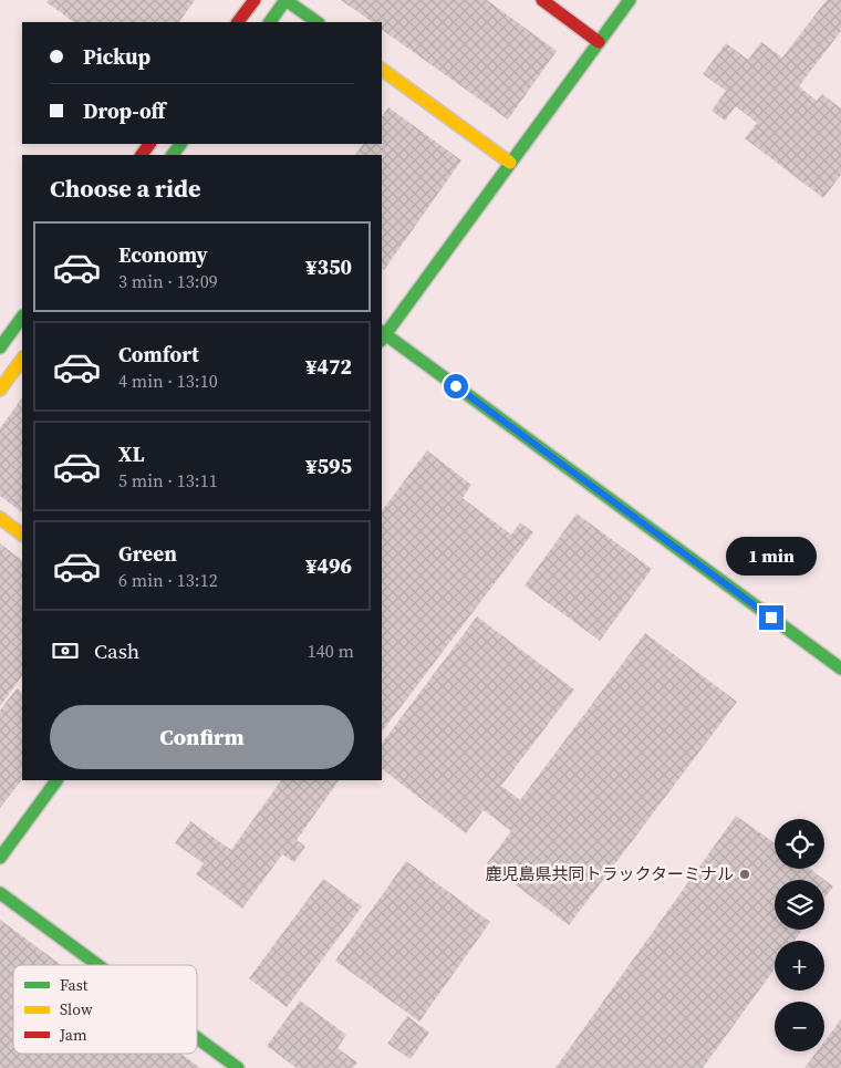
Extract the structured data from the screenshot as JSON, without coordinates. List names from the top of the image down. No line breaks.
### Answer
{"places":["鹿児島県共同トラックターミナル"],"legend":["Fast","Slow","Jam"],"page":{"banner":["Pickup","Drop-off"],"heading":"Choose a ride","list":[{"name":"Economy","note":"3 min · 13:09","value":"¥350"},{"name":"Comfort","note":"4 min · 13:10","value":"¥472"},{"name":"XL","note":"5 min · 13:11","value":"¥595"},{"name":"Green","note":"6 min · 13:12","value":"¥496"}],"bubble":"1 min","pay":["Cash","140 m"],"buttons":"Confirm","map_buttons":["+","−"]}}
